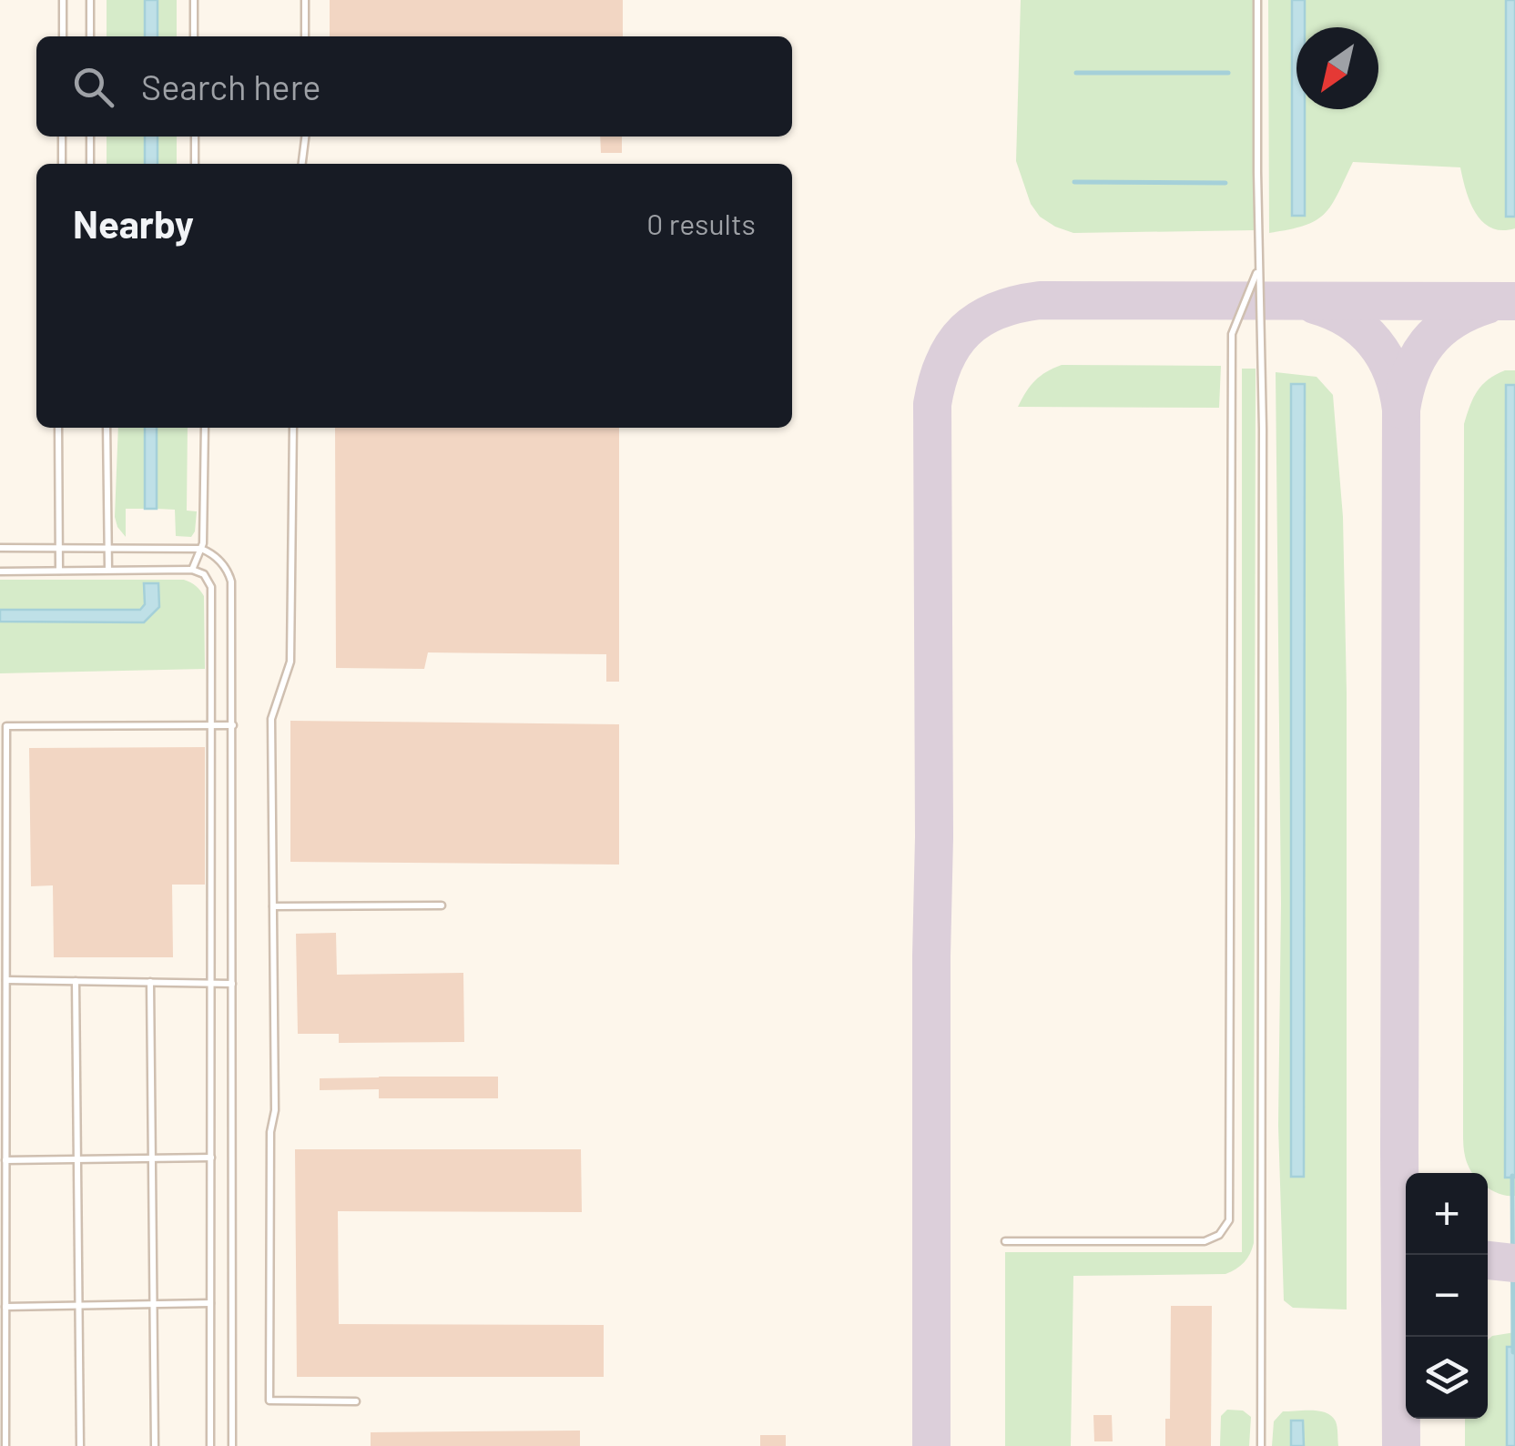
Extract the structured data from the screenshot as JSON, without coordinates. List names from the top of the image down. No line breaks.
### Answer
{"north":"bottom left","page":{"search":"Search here","heading":["Nearby","0 results"],"map_buttons":["+","−"]}}
